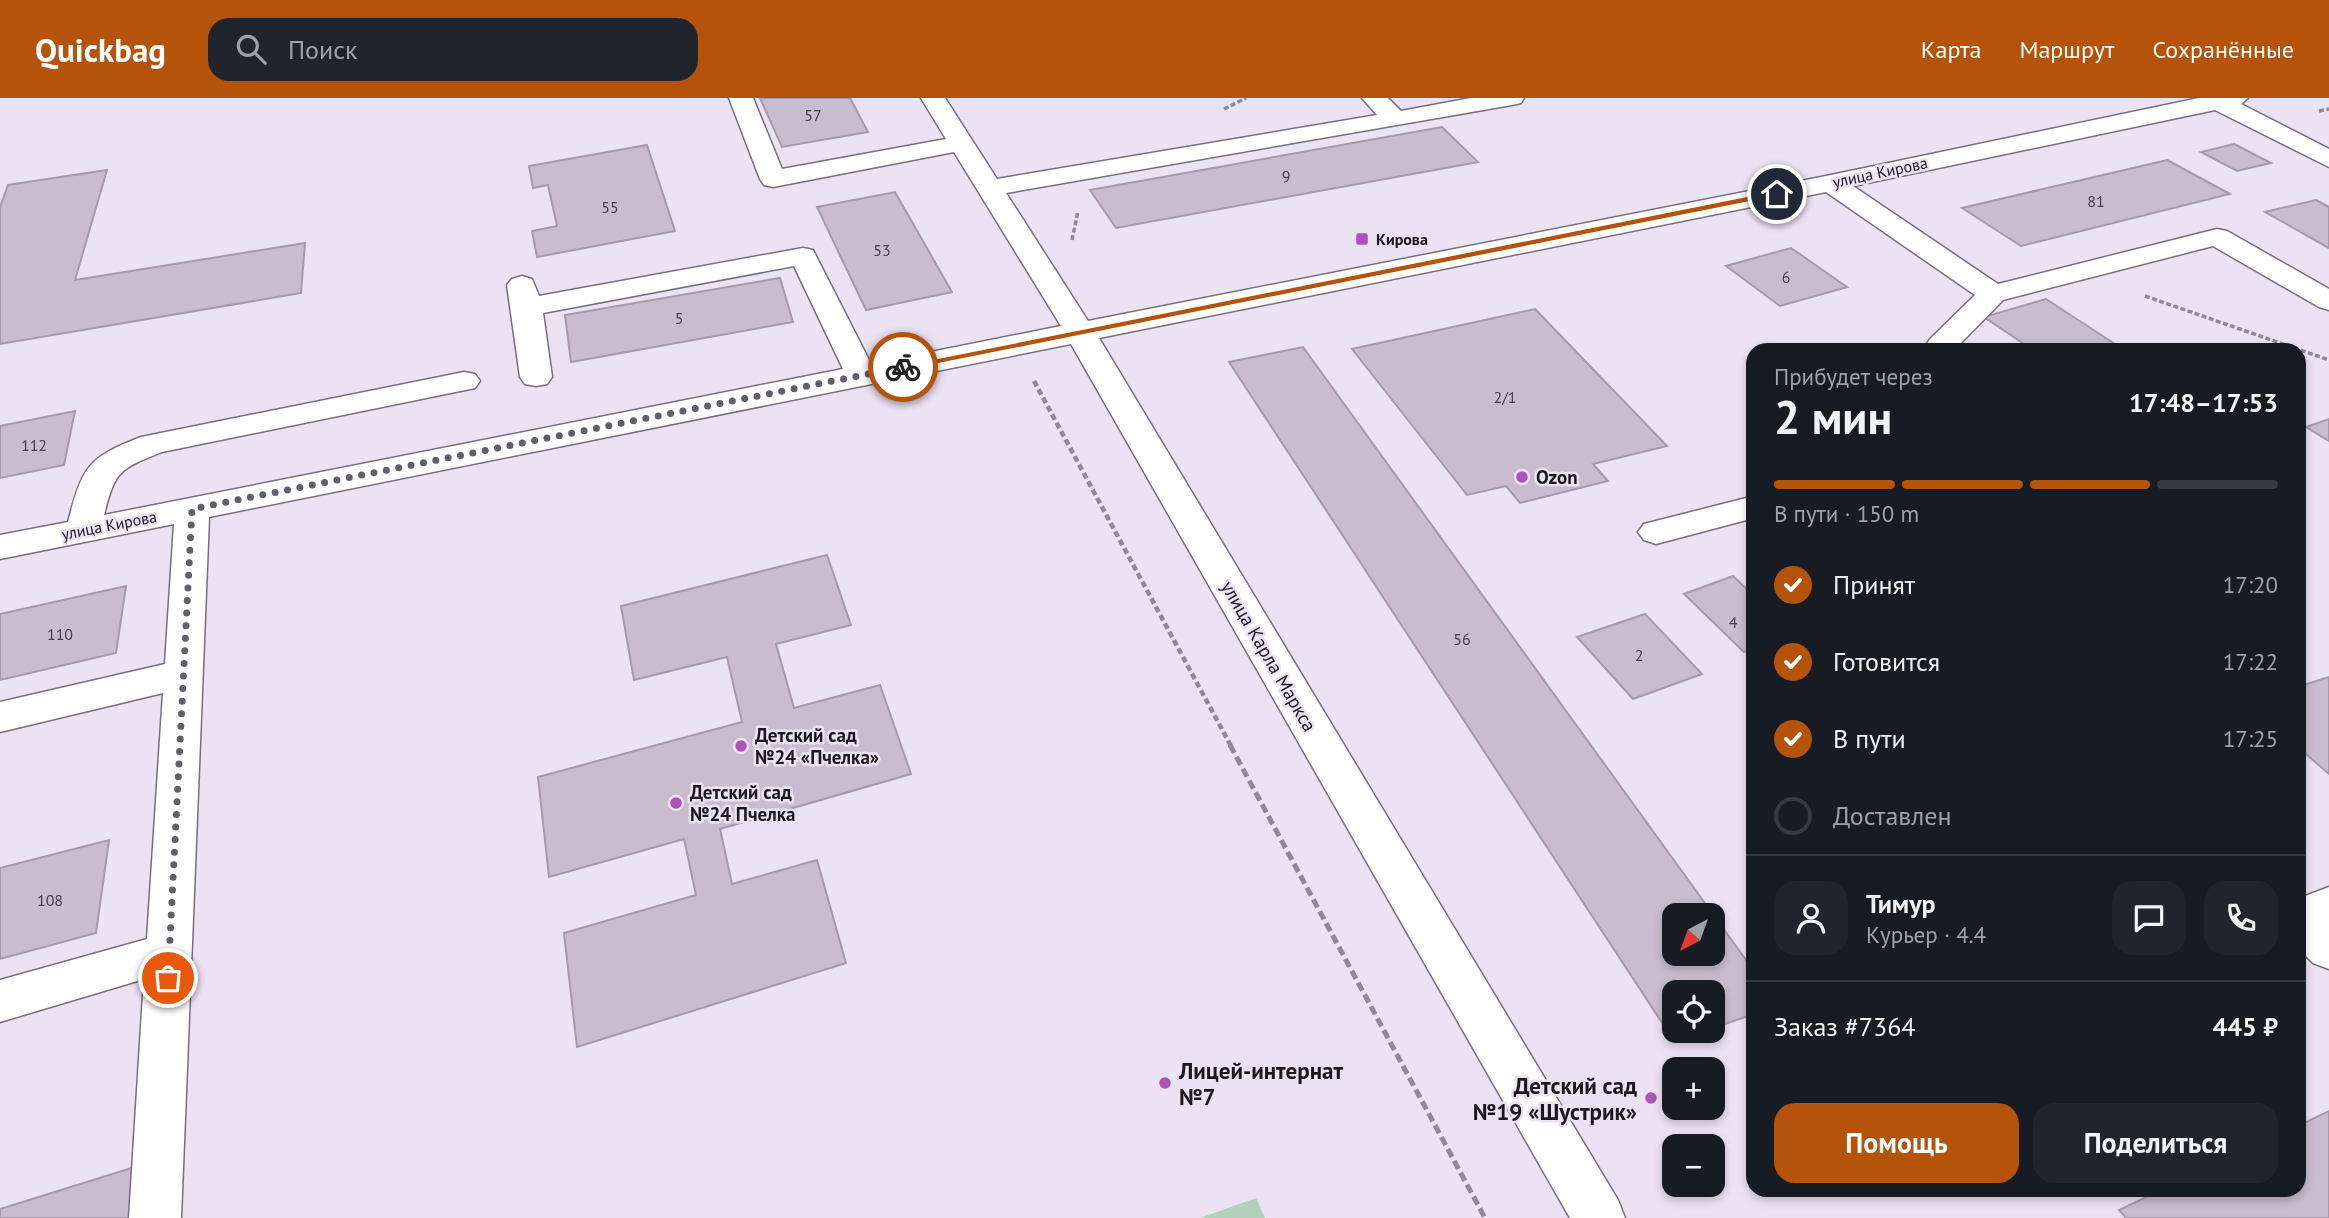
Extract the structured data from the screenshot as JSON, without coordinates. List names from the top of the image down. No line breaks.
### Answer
{"streets":{"street":["улица Кирова","улица Карла Маркса"]},"crossings":[["улица Кирова","улица Карла Маркса"]],"places":{"transit":["Кирова"],"other":["Ozon","Детский сад №24 «Пчелка»","Детский сад №24 Пчелка","Лицей-интернат №7","Детский сад №19 «Шустрик»"]},"house_numbers":["57","9","81","55","53","6","5","2/1","112","4","110","56","2","108"],"north":"bottom left","page":{"header":"Quickbag","search":"Поиск","nav":["Карта","Маршрут","Сохранённые"],"heading":["2 мин","Прибудет через","17:48–17:53"],"panel":["Тимур","Курьер · 4.4","Заказ #7364","445 ₽"],"bar":"В пути · 150 m","list":[["Принят","17:20"],["Готовится","17:22"],["В пути","17:25"],"Доставлен"],"map_buttons":["+","−"],"buttons":["Помощь","Поделиться"]}}
